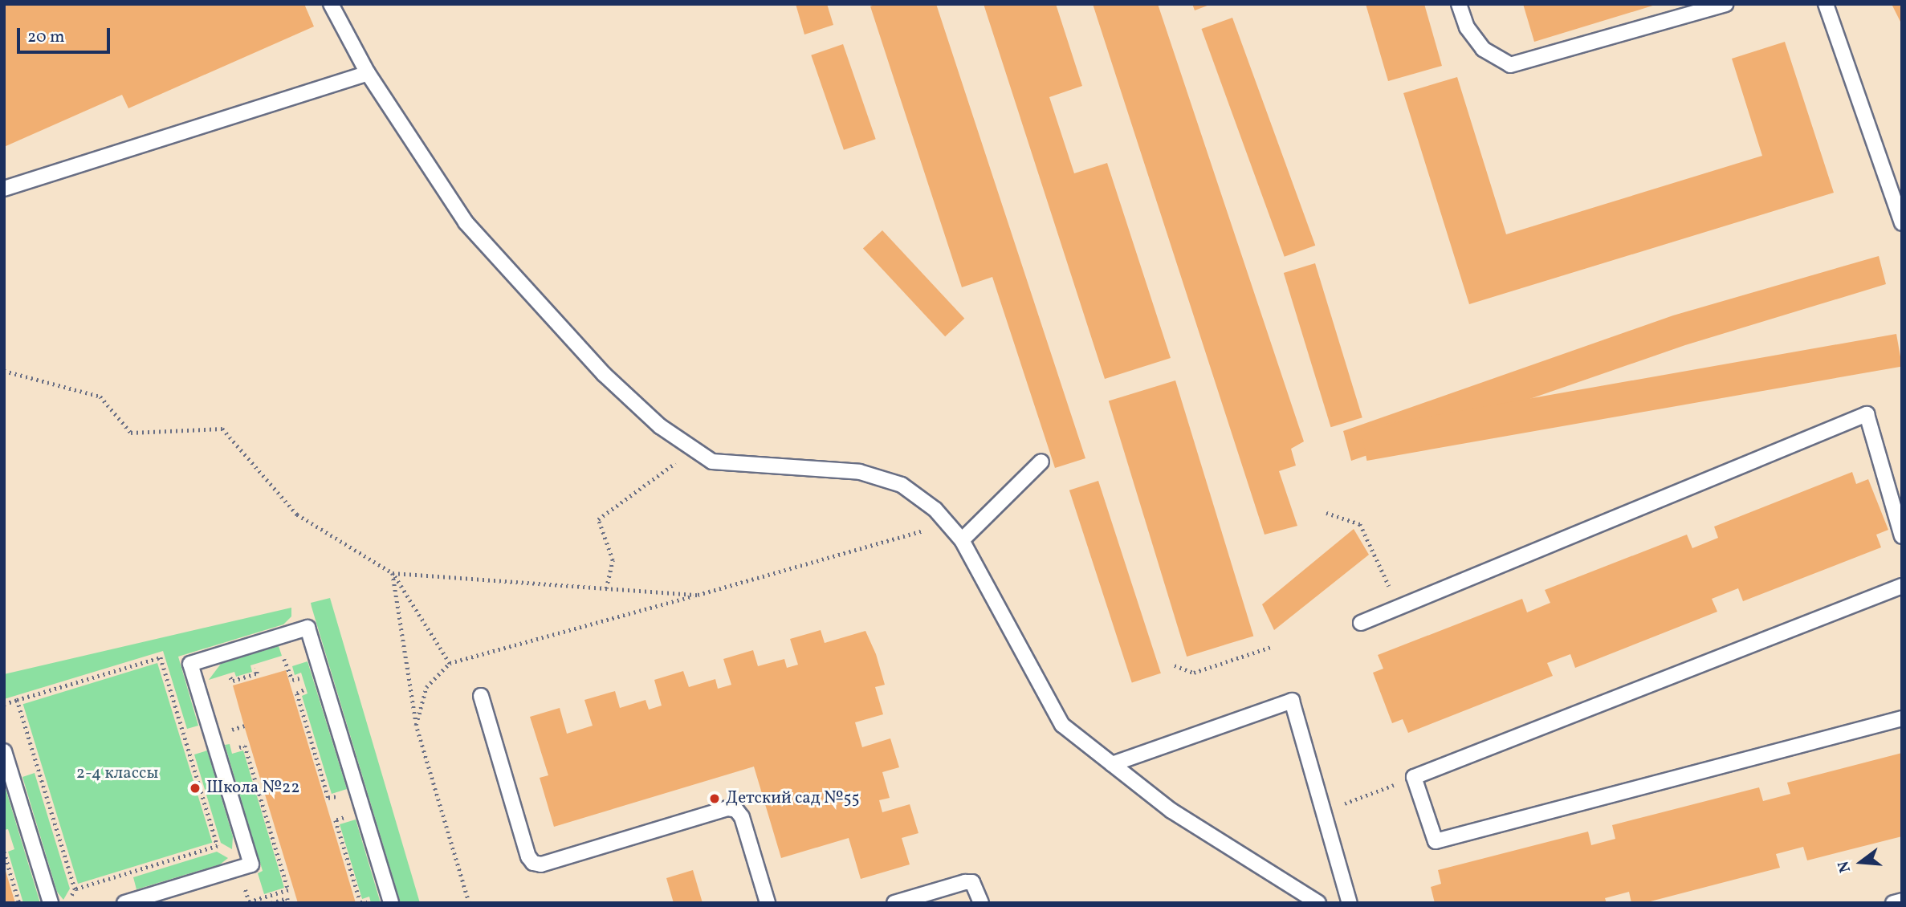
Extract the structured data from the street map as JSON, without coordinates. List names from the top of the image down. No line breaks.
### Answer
{"parks":["2-4 классы"],"places":["Школа №22","Детский сад №55"],"scale_bar":"20 m","north":"left"}
